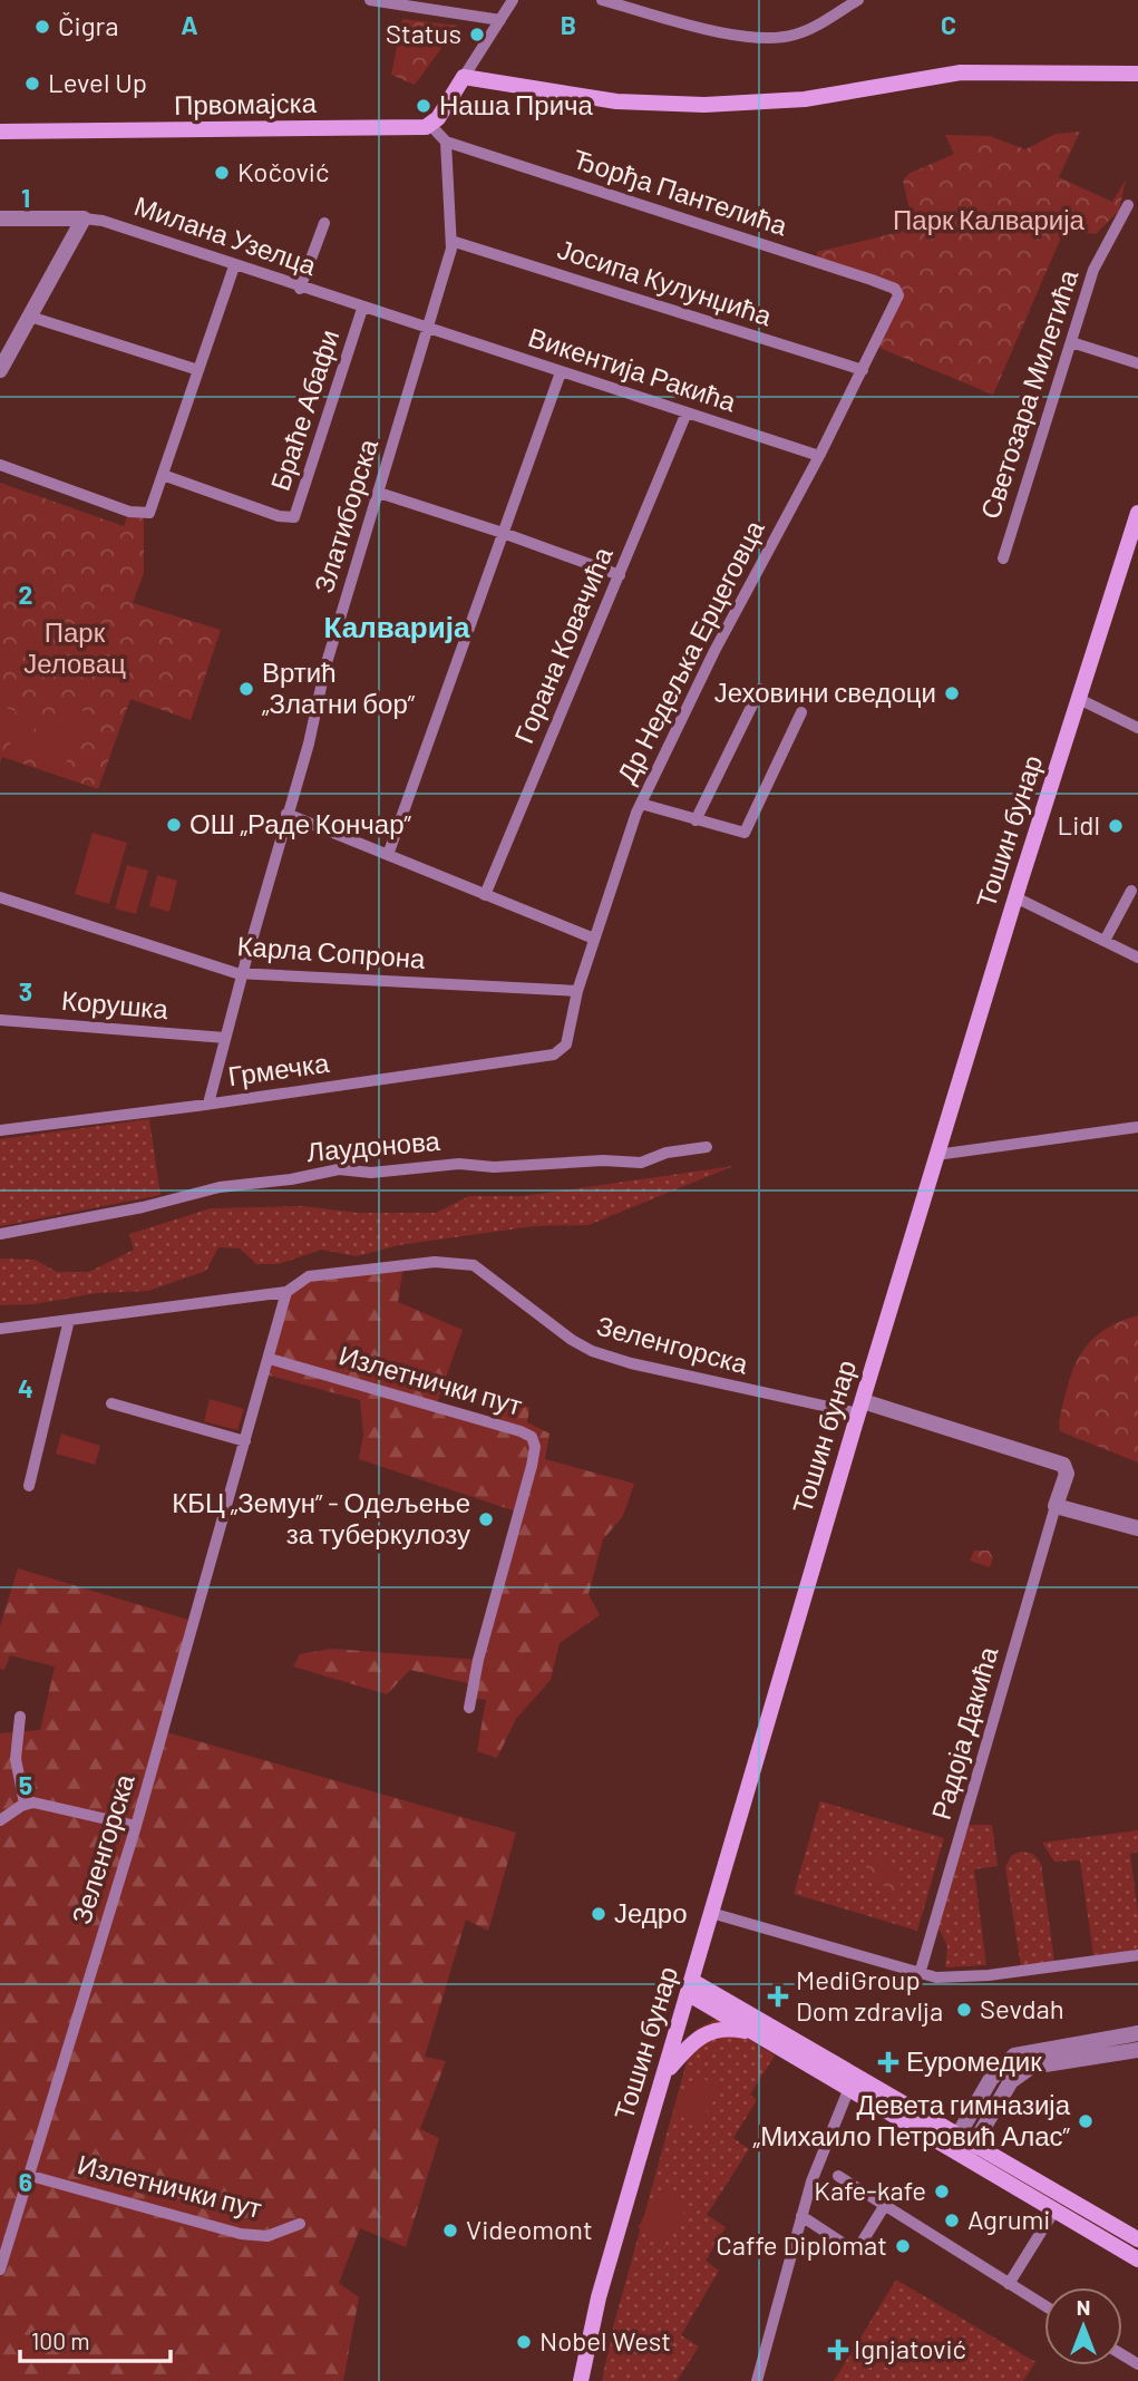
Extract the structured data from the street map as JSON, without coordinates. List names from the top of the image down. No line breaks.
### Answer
{"streets":{"main road":["Првомајска","Тошин бунар"],"street":["Ђорђа Пантелића","Милана Узелца","Јосипа Кулунџића","Викентија Ракића","Светозара Милетића","Браће Абафи","Златиборска","Горана Ковачића","Др Недељка Ерцеговца","Карла Сопрона","Корушка","Грмечка","Лаудонова","Зеленгорска","Излетнички пут","Радоја Дакића"]},"crossings":[["Ђорђа Пантелића","Златиборска"],["Ђорђа Пантелића","Др Недељка Ерцеговца"],["Милана Узелца","Викентија Ракића"],["Милана Узелца","Браће Абафи"],["Милана Узелца","Златиборска"],["Јосипа Кулунџића","Златиборска"],["Јосипа Кулунџића","Др Недељка Ерцеговца"],["Викентија Ракића","Златиборска"],["Викентија Ракића","Горана Ковачића"],["Викентија Ракића","Др Недељка Ерцеговца"],["Златиборска","Карла Сопрона"],["Златиборска","Корушка"],["Златиборска","Грмечка"],["Др Недељка Ерцеговца","Карла Сопрона"],["Др Недељка Ерцеговца","Грмечка"],["Тошин бунар","Зеленгорска"],["Зеленгорска","Излетнички пут"]],"districts":["Калварија"],"parks":["Парк Калварија","Парк Јеловац"],"places":{"other":["Čigra","Status","Level Up","Наша Прича","Kočović","Вртић „Златни бор”","Јеховини сведоци","ОШ „Раде Кончар”","Lidl","КБЦ „Земун” - Одељење за туберкулозу","Једро","Sevdah","Девета гимназија „Михаило Петровић Алас”","Kafe-kafe","Agrumi","Videomont","Caffe Diplomat","Nobel West"],"health":["MediGroup Dom zdravlja","Еуромедик","Ignjatović"]},"scale_bar":"100 m","north":"top","grid":{"columns":["A","B","C"],"rows":["1","2","3","4","5","6"]}}
